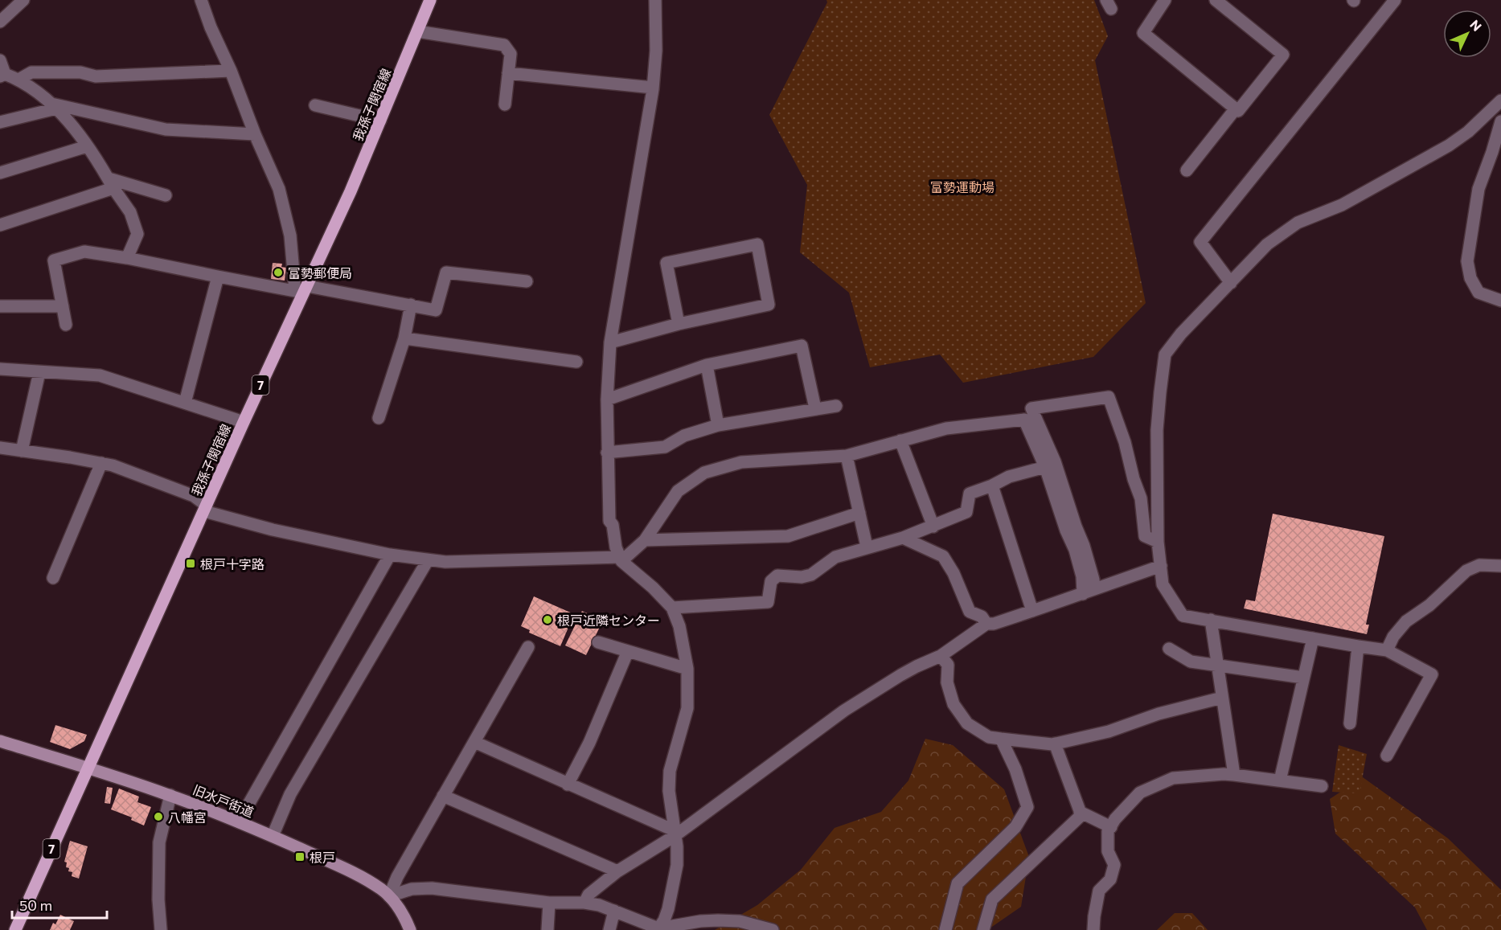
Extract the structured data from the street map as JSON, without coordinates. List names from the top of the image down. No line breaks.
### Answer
{"streets":{"main road":["我孫子関宿線","7"],"street":["旧水戸街道"]},"crossings":[["我孫子関宿線","旧水戸街道"]],"parks":["富勢運動場"],"places":{"other":["富勢郵便局","根戸近隣センター","八幡宮"],"transit":["根戸十字路","根戸"]},"scale_bar":"50 m","north":"top right"}
